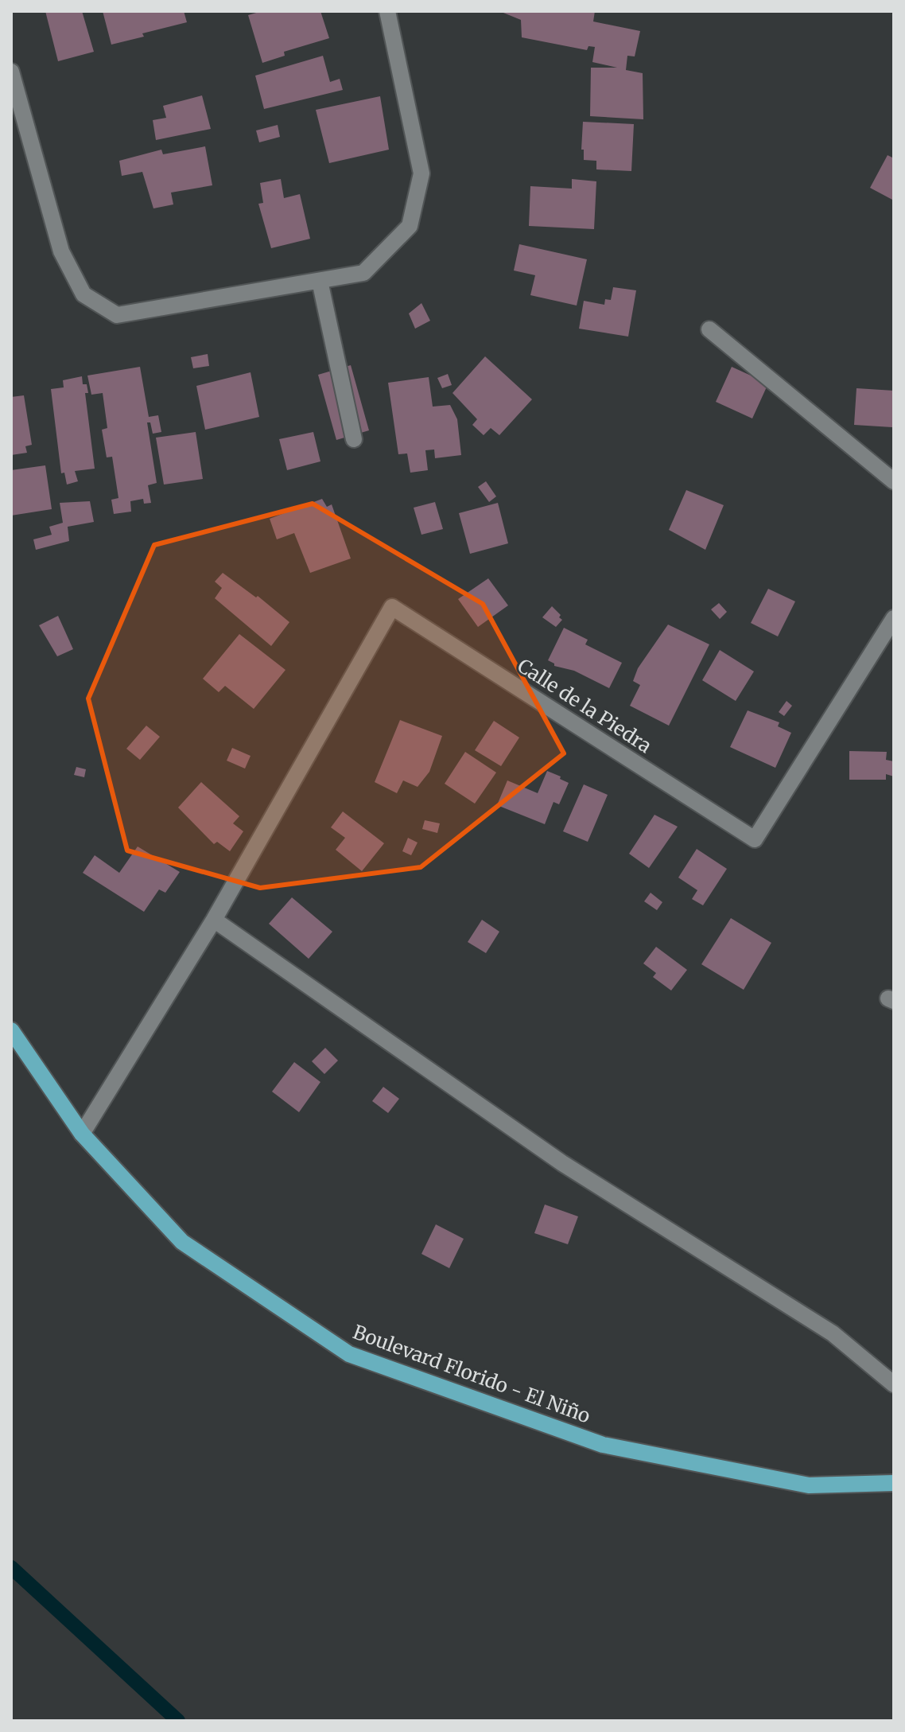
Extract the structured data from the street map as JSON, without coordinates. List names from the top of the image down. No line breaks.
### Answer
{"streets":{"main road":["Boulevard Florido - El Niño"],"street":["Calle de la Piedra"]}}
